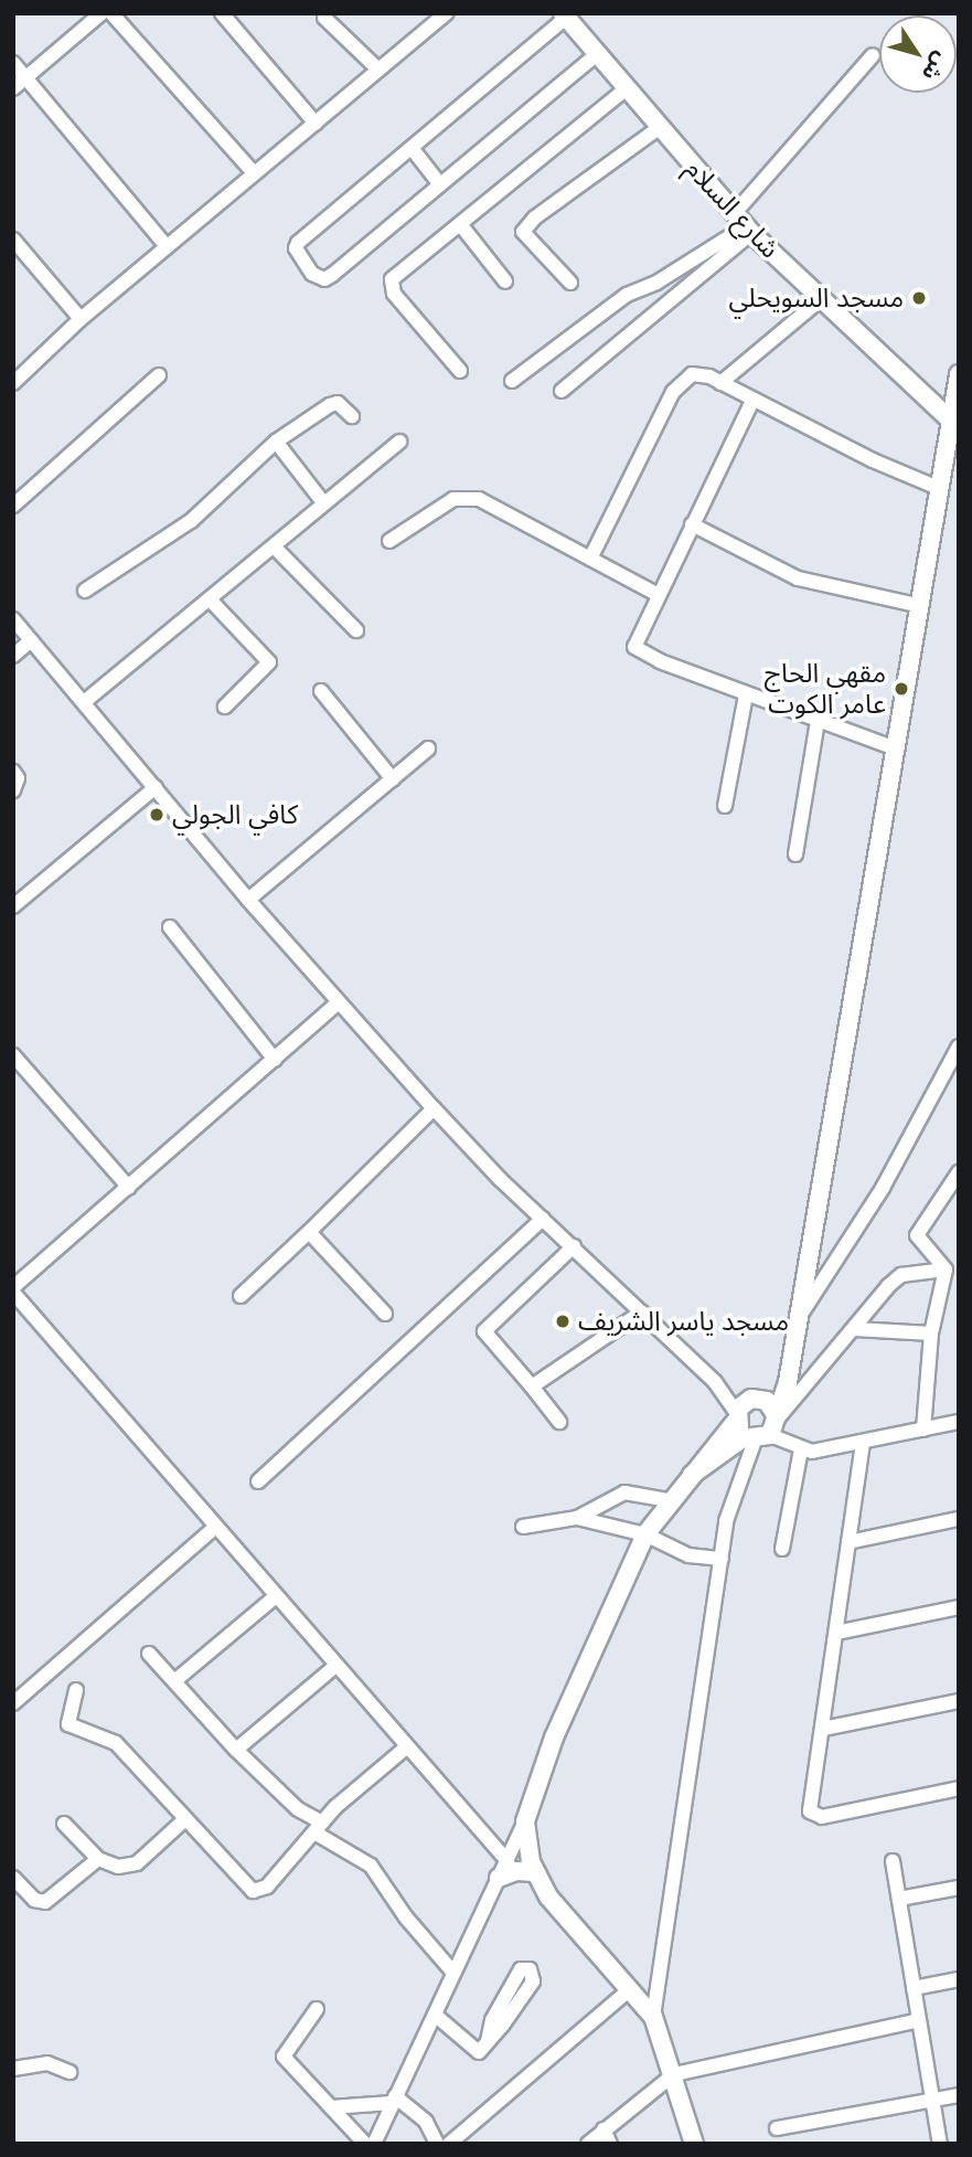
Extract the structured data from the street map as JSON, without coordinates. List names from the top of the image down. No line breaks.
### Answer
{"streets":{"main road":["شارع السلام"]},"places":["مسجد السويحلي","مقهي الحاج عامر الكوت","كافي الجولي","مسجد ياسر الشريف"],"north":"bottom right"}
